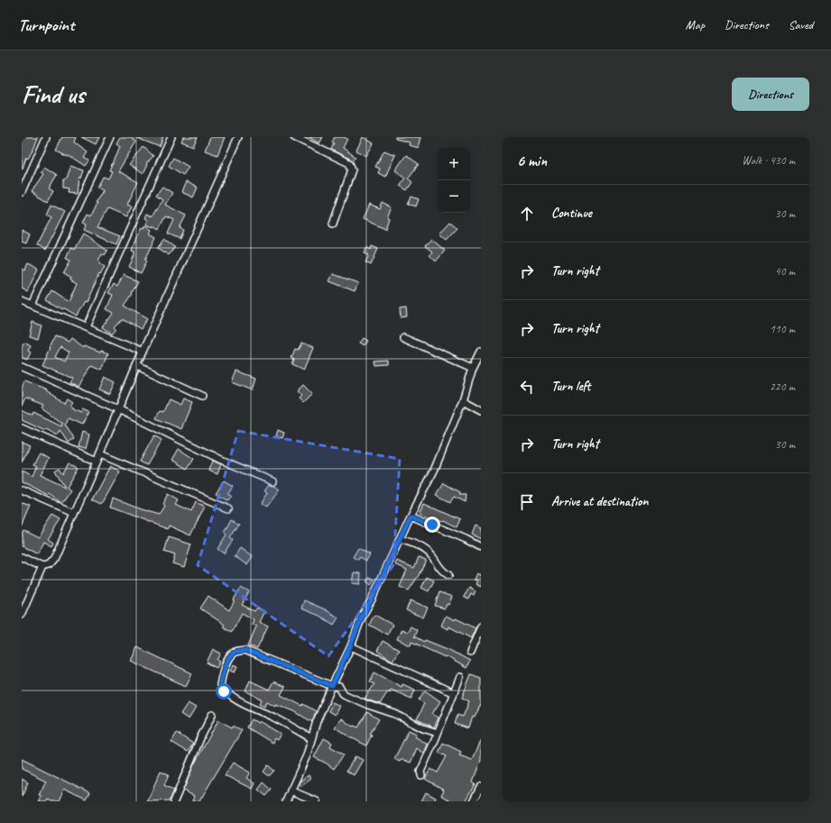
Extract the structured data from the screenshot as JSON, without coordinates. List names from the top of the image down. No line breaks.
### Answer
{"page":{"header":"Turnpoint","nav":["Map","Directions","Saved"],"buttons":"Directions","title":"Find us","heading":["6 min","Walk · 430 m"],"map_buttons":["+","−"],"list":[["Continue","30 m"],["Turn right","40 m"],["Turn right","110 m"],["Turn left","220 m"],["Turn right","30 m"],"Arrive at destination"]}}
